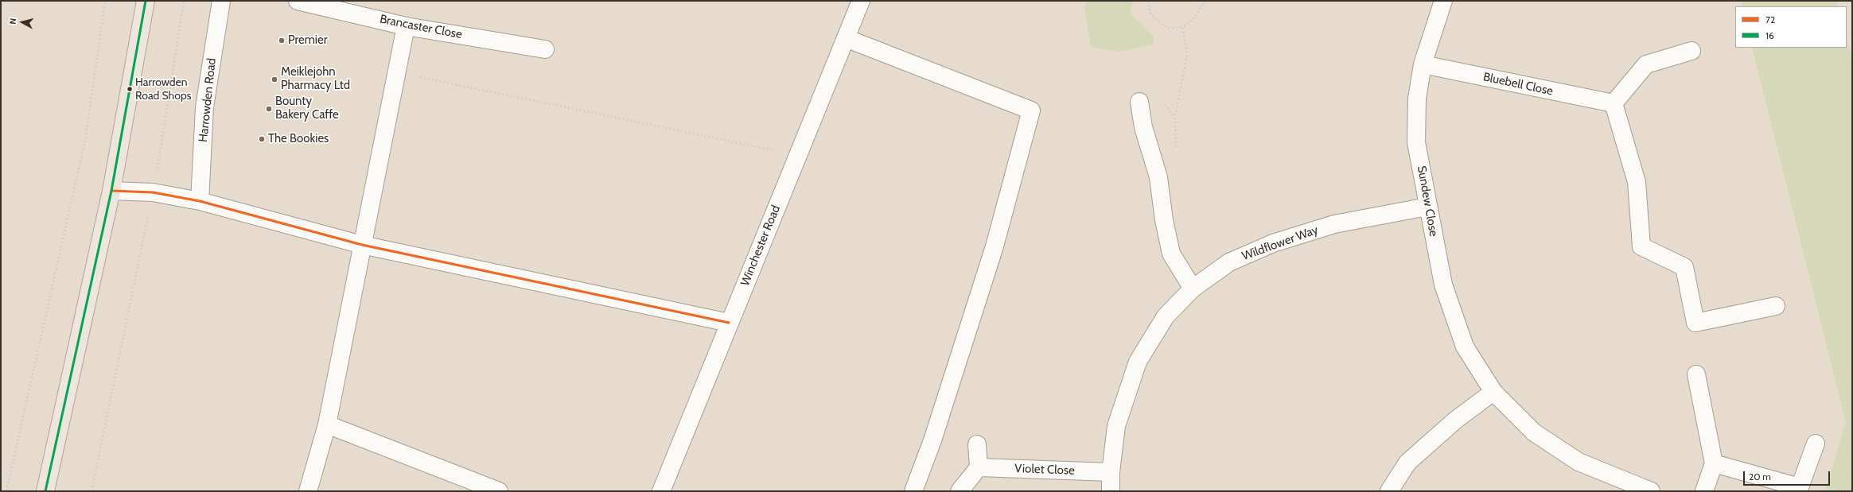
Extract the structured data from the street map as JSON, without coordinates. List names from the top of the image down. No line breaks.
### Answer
{"streets":{"street":["Brancaster Close","Bluebell Close","Harrowden Road","Sundew Close","Wildflower Way","Winchester Road","Violet Close"]},"crossings":[["Bluebell Close","Sundew Close"],["Sundew Close","Wildflower Way"],["Wildflower Way","Violet Close"]],"places":["Premier","Meiklejohn Pharmacy Ltd","Harrowden Road Shops","Bounty Bakery Caffe","The Bookies"],"lines":["transit line 16","transit line 72"],"legend":["72","16"],"scale_bar":"20 m","north":"left"}
